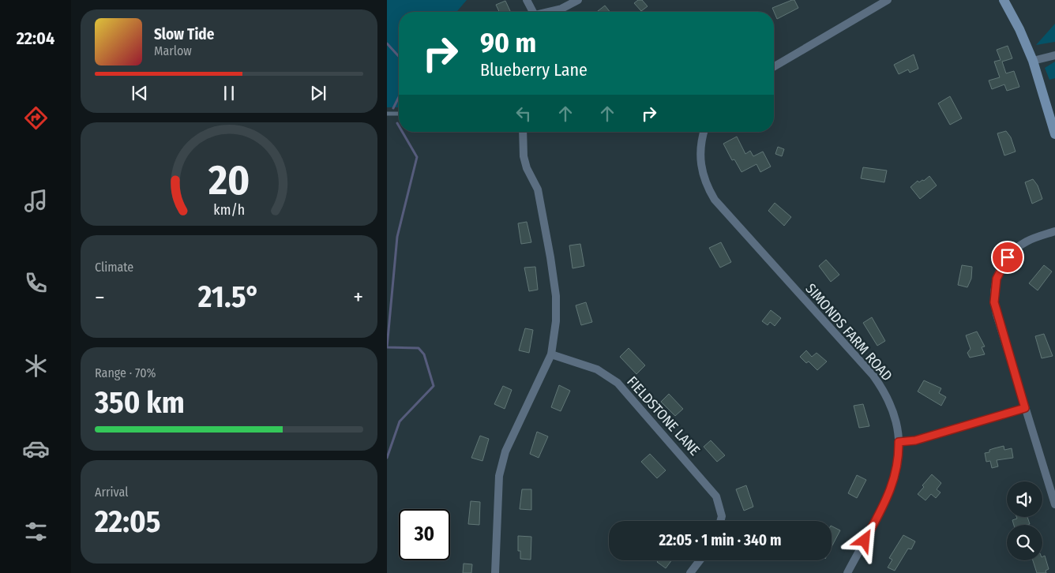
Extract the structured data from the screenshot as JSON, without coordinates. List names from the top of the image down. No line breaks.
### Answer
{"streets":{"street":["SIMONDS FARM ROAD","FIELDSTONE LANE"]},"page":{"tabs":"22:04","turn":["90 m","Blueberry Lane"],"song":["Slow Tide","Marlow"],"tile":["Climate",["Range · 70%","350 km"],["Arrival","22:05"]],"heat":["−","21.5°","+"],"limit":"30","trip":"22:05 · 1 min · 340 m","gauge":["20","km/h"]}}
